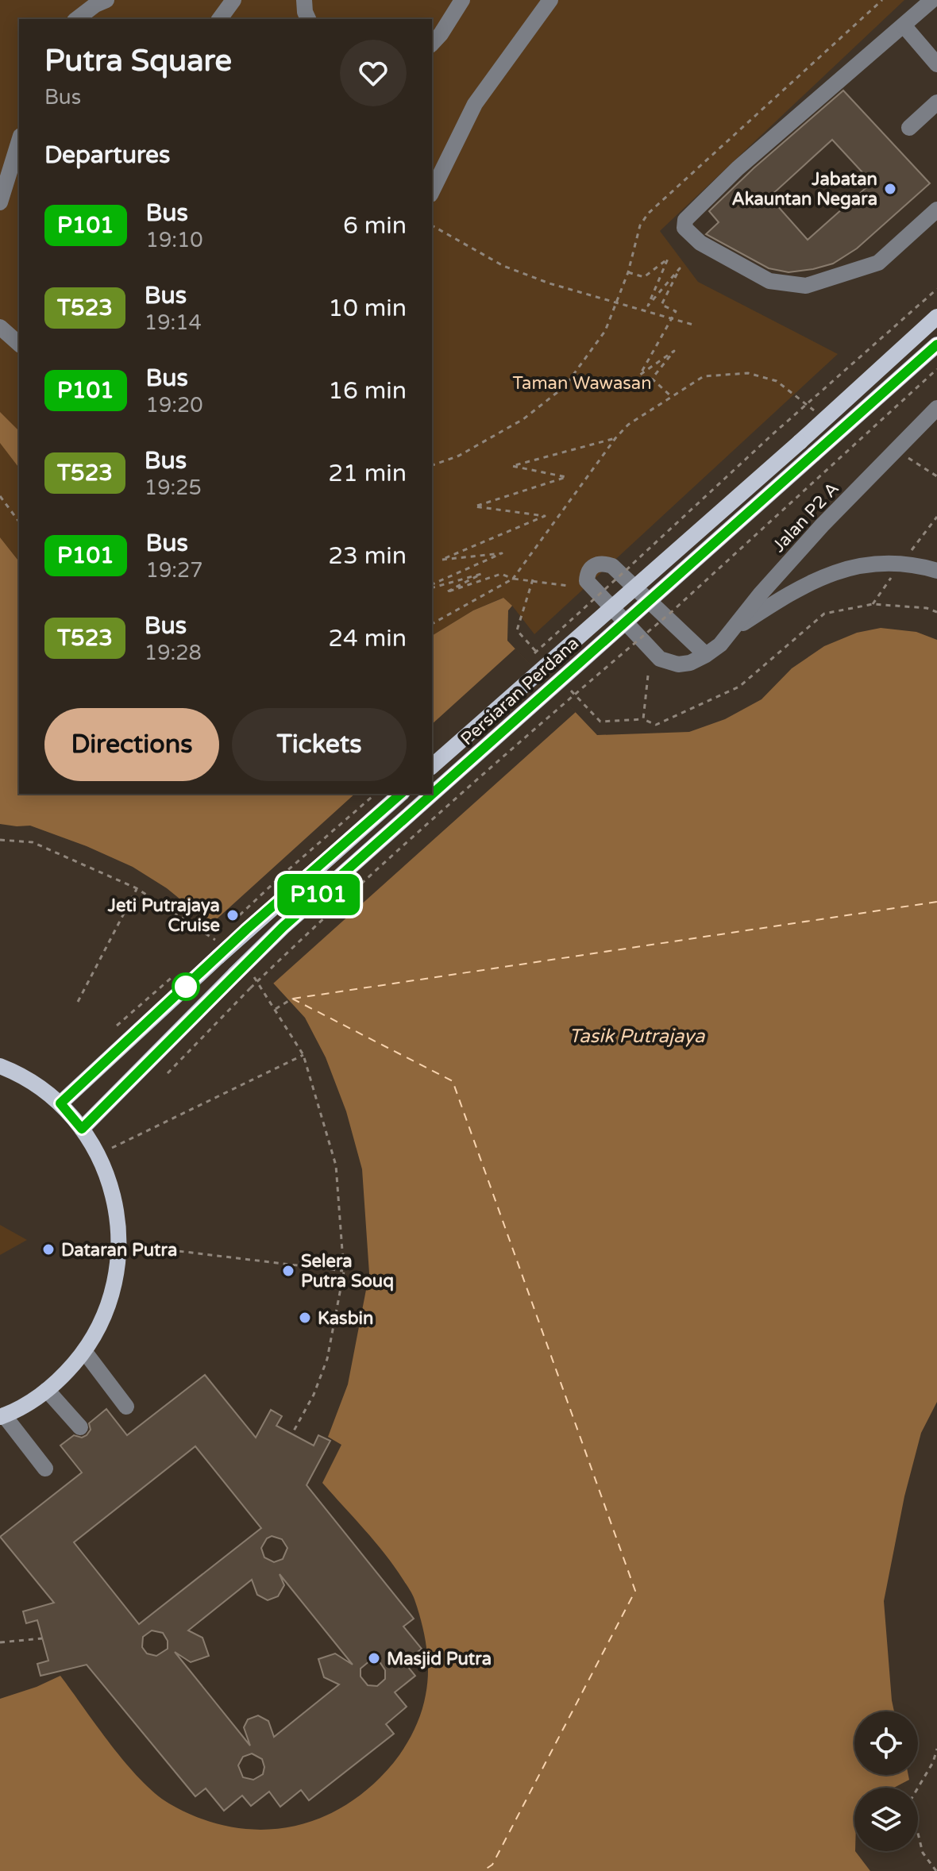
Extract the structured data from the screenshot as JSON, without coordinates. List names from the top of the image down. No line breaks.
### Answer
{"streets":{"main road":["Persiaran Perdana"],"street":["Jalan P2 A"]},"water":["Tasik Putrajaya"],"parks":["Taman Wawasan"],"places":["Jabatan Akauntan Negara","Jeti Putrajaya Cruise","Dataran Putra","Selera Putra Souq","Kasbin","Masjid Putra"],"lines":["bus line P101"],"page":{"on_map":"P101","heading":[["Putra Square","Bus"],"Departures"],"list":[{"mark":"P101","name":"Bus","note":"19:10","value":"6 min"},{"mark":"T523","name":"Bus","note":"19:14","value":"10 min"},{"mark":"P101","name":"Bus","note":"19:20","value":"16 min"},{"mark":"T523","name":"Bus","note":"19:25","value":"21 min"},{"mark":"P101","name":"Bus","note":"19:27","value":"23 min"},{"mark":"T523","name":"Bus","note":"19:28","value":"24 min"}],"buttons":["Directions","Tickets"]}}
